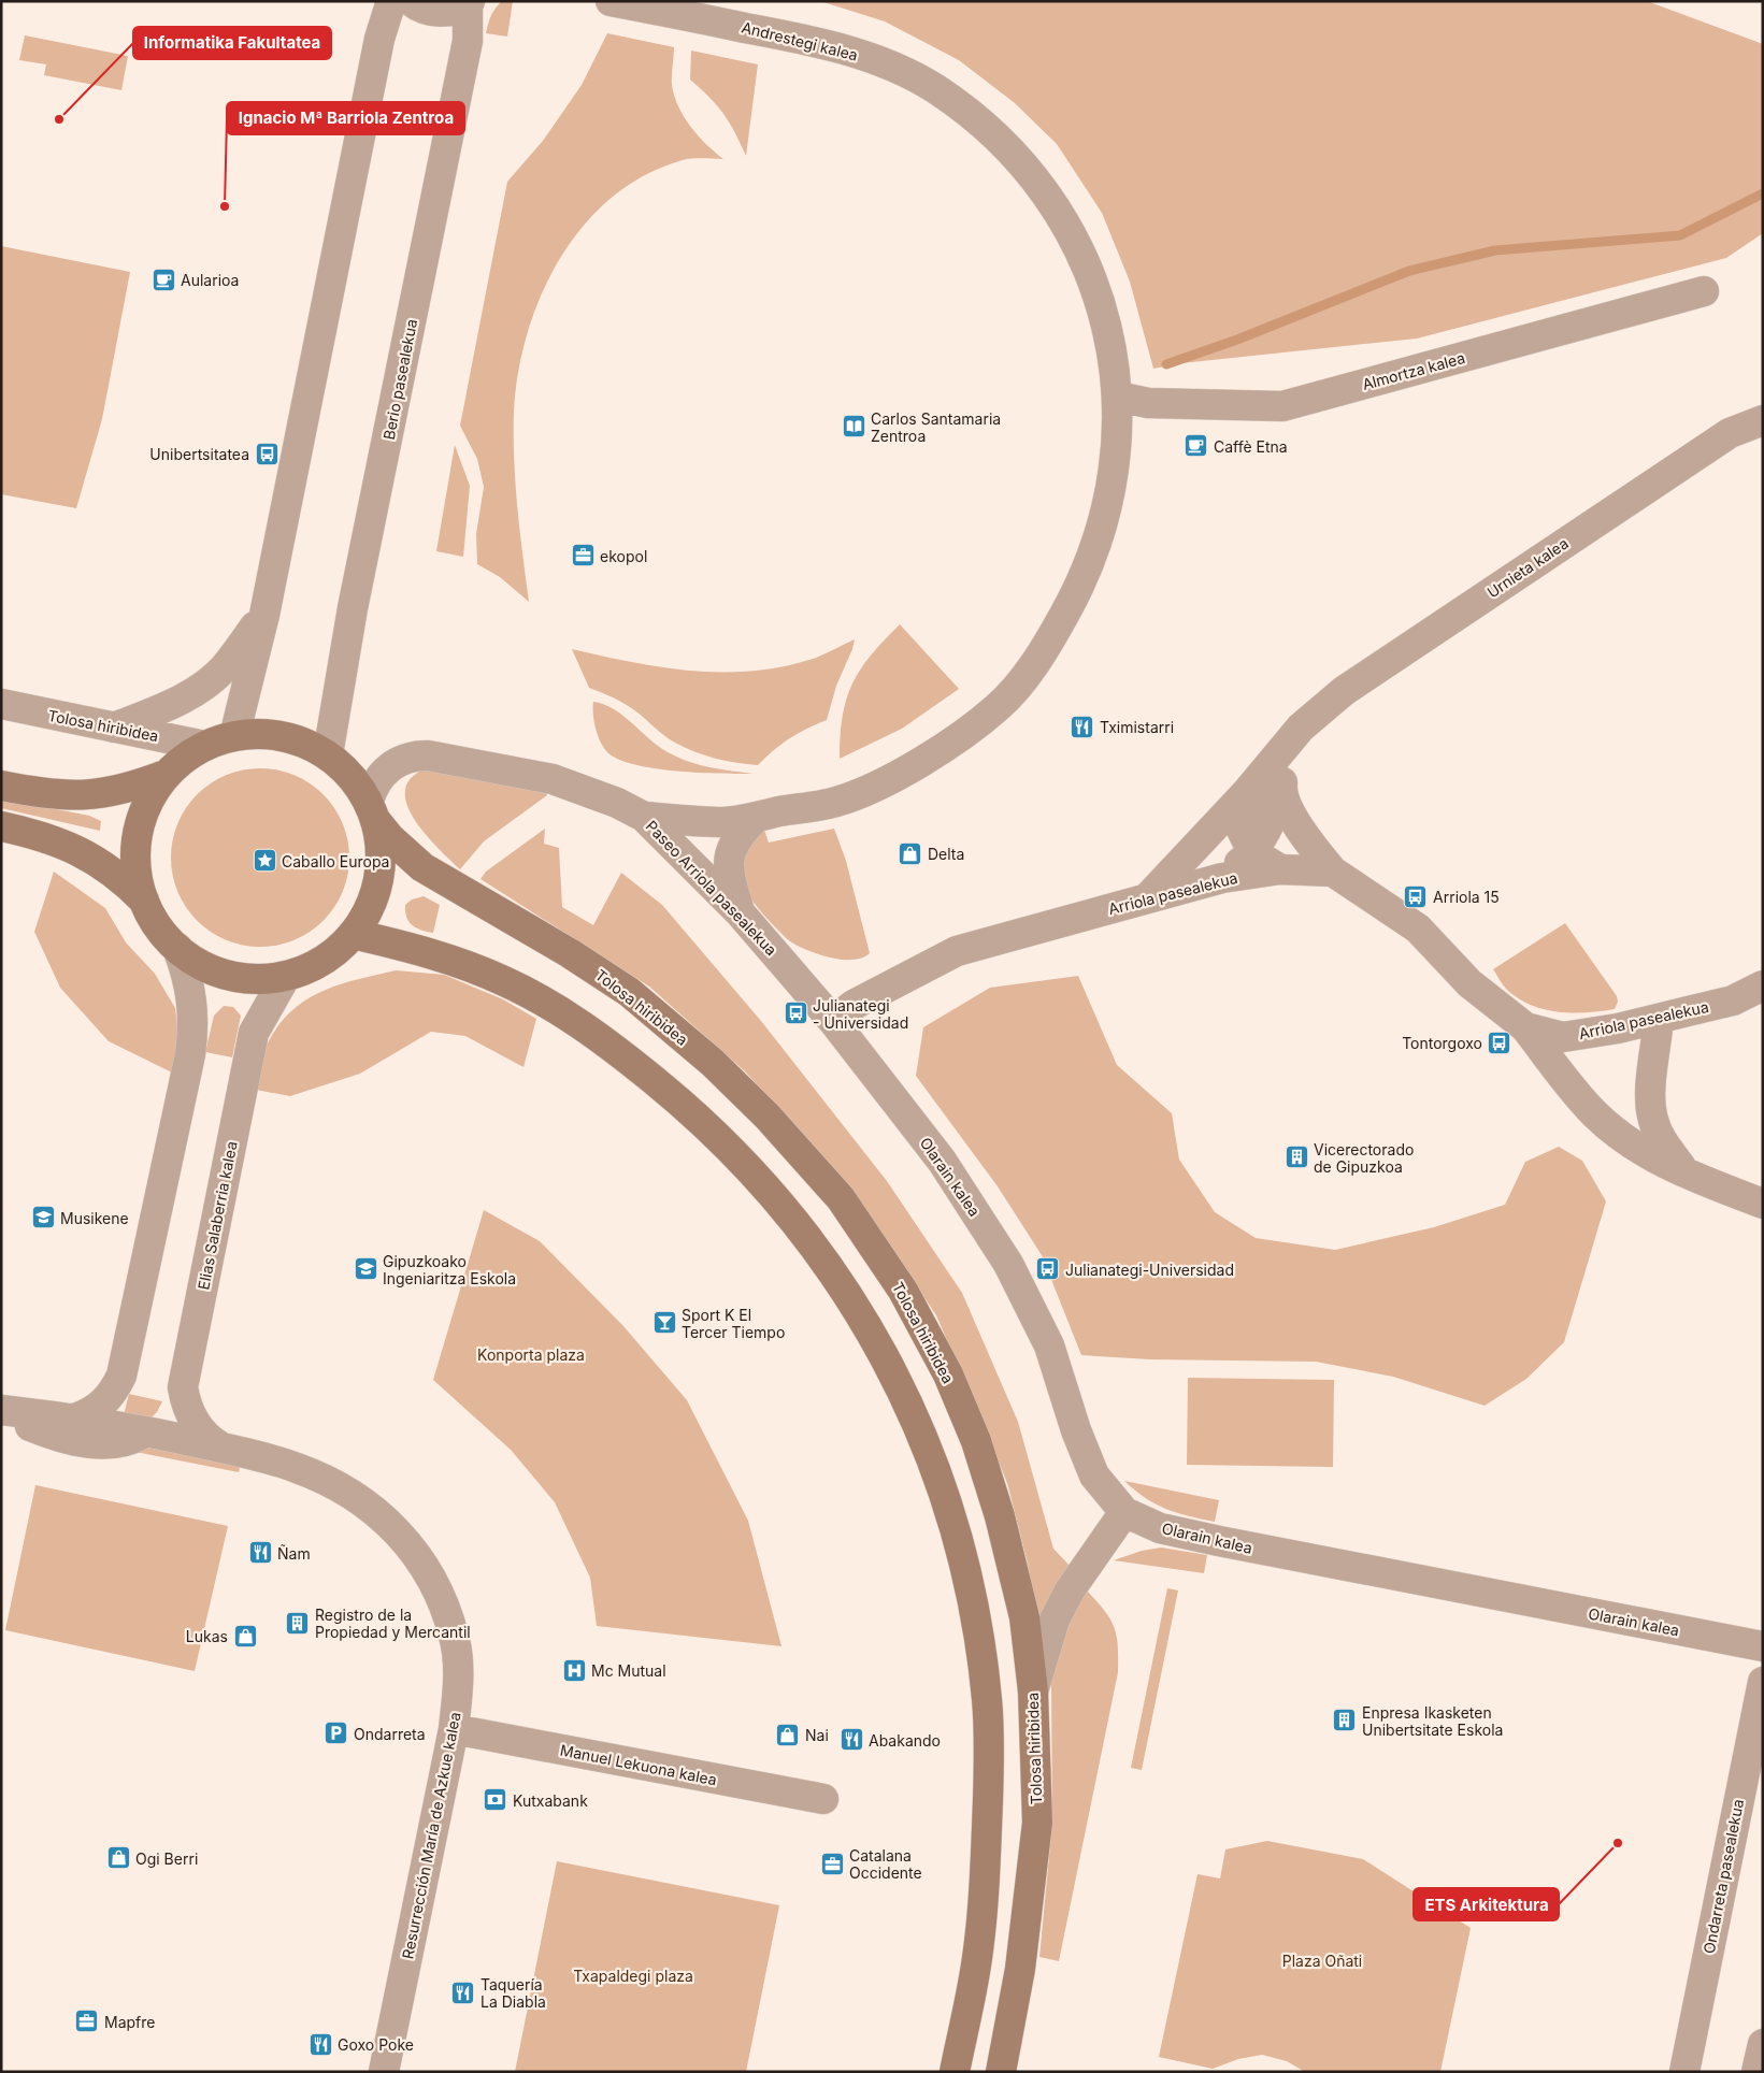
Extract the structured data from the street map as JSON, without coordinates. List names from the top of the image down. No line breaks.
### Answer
{"streets":{"main road":["Tolosa hiribidea"],"street":["Andrestegi kalea","Almortza kalea","Berio pasealekua","Urnieta kalea","Paseo Arriola pasealekua","Arriola pasealekua","Olarain kalea","Elias Salaberria kalea","Manuel Lekuona kalea","Resurrección María de Azkue kalea","Ondarreta pasealekua"]},"crossings":[["Andrestegi kalea","Almortza kalea"],["Andrestegi kalea","Paseo Arriola pasealekua"],["Berio pasealekua","Tolosa hiribidea"],["Urnieta kalea","Arriola pasealekua"],["Tolosa hiribidea","Paseo Arriola pasealekua"],["Paseo Arriola pasealekua","Arriola pasealekua"],["Paseo Arriola pasealekua","Olarain kalea"],["Arriola pasealekua","Olarain kalea"],["Elias Salaberria kalea","Resurrección María de Azkue kalea"],["Manuel Lekuona kalea","Resurrección María de Azkue kalea"]],"parks":["Konporta plaza","Plaza Oñati","Txapaldegi plaza"],"places":{"other":["Informatika Fakultatea","Ignacio Mª Barriola Zentroa","ETS Arkitektura"],"cafe":["Aularioa","Caffè Etna"],"library":["Carlos Santamaria Zentroa"],"bus stop":["Unibertsitatea","Arriola 15","Julianategi - Universidad","Tontorgoxo","Julianategi-Universidad"],"office":["ekopol","Catalana Occidente","Mapfre"],"restaurant":["Tximistarri","Ñam","Abakando","Taquería La Diabla","Goxo Poke"],"shop":["Delta","Lukas","Nai","Ogi Berri"],"place":["Caballo Europa"],"building":["Vicerectorado de Gipuzkoa","Registro de la Propiedad y Mercantil","Enpresa Ikasketen Unibertsitate Eskola"],"school or university":["Musikene","Gipuzkoako Ingeniaritza Eskola"],"bar":["Sport K El Tercer Tiempo"],"hospital":["Mc Mutual"],"parking":["Ondarreta"],"bank":["Kutxabank"]}}
